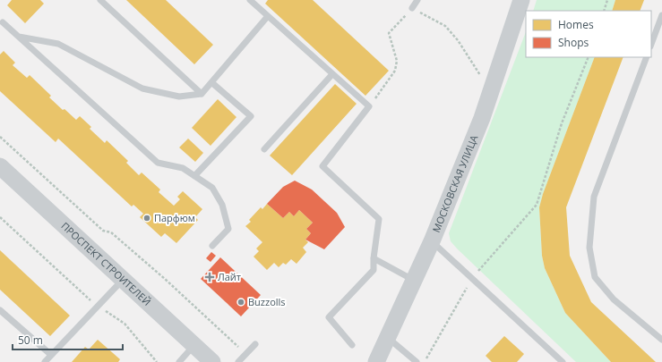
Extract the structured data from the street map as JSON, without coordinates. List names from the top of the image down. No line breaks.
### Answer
{"streets":{"main road":["МОСКОВСКАЯ УЛИЦА","ПРОСПЕКТ СТРОИТЕЛЕЙ"]},"places":{"other":["Парфюм","Buzzolls"],"health":["Лайт"]},"legend":["Homes","Shops"],"scale_bar":"50 m"}
